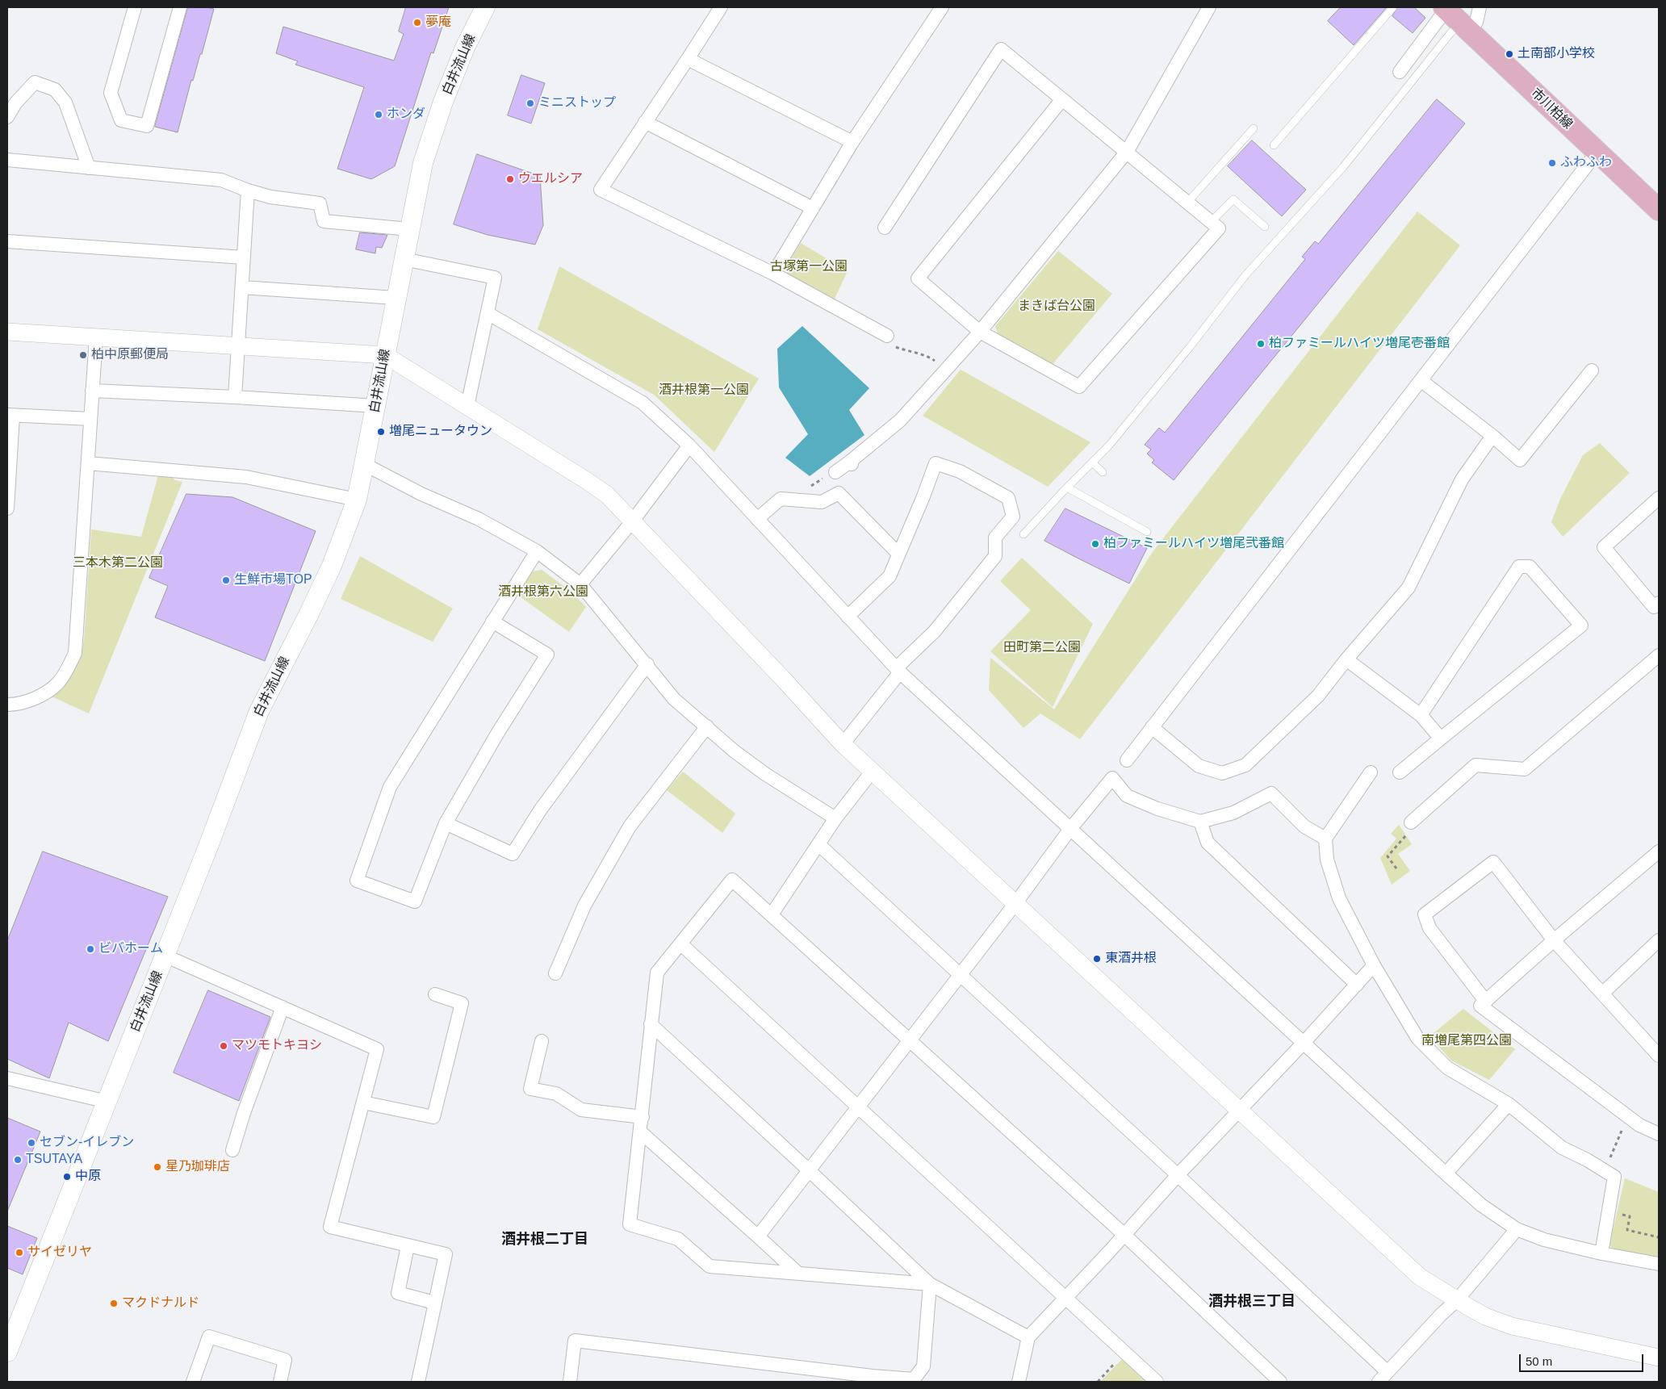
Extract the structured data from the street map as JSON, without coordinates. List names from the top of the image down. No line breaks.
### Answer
{"streets":{"main road":["白井流山線","市川柏線"]},"districts":["酒井根二丁目","酒井根三丁目"],"parks":["古塚第一公園","まきば台公園","酒井根第一公園","三本木第二公園","酒井根第六公園","田町第二公園","南増尾第四公園"],"places":["夢庵","土南部小学校","ミニストップ","ホンダ","ふわふわ","ウエルシア","柏ファミールハイツ増尾壱番館","柏中原郵便局","増尾ニュータウン","柏ファミールハイツ増尾弐番館","生鮮市場TOP","ビバホーム","東酒井根","マツモトキヨシ","セブン-イレブン","TSUTAYA","星乃珈琲店","中原","サイゼリヤ","マクドナルド"],"scale_bar":"50 m"}
